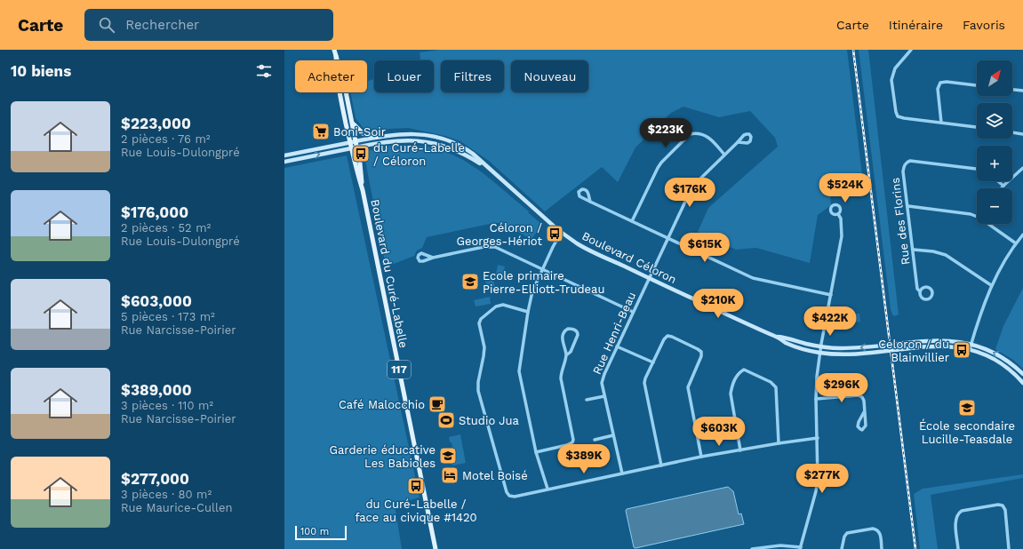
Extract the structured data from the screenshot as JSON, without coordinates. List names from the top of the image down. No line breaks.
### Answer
{"streets":{"main road":["Boulevard du Curé-Labelle","117"],"street":["Rue des Florins","Boulevard Céloron","Rue Henri-Beau"]},"crossings":[["Boulevard Céloron","Boulevard du Curé-Labelle"],["Boulevard Céloron","Rue Henri-Beau"]],"places":{"supermarket":["Boni-Soir"],"bus stop":["du Curé-Labelle / Céloron","Céloron / Georges-Hériot","Céloron / du Blainvillier","du Curé-Labelle / face au civique #1420"],"school or university":["Ecole primaire Pierre-Elliott-Trudeau","École secondaire Lucille-Teasdale","Garderie éducative Les Babioles"],"cafe":["Café Malocchio"],"sports":["Studio Jua"],"hotel":["Motel Boisé"]},"scale_bar":"100 m","north":"top right","page":{"header":"Carte","search":"Rechercher","nav":["Carte","Itinéraire","Favoris"],"heading":"10 biens","map_buttons":["+","−"],"chip":["Acheter","Louer","Filtres","Nouveau"],"list":[{"name":"$223,000","note":"2 pièces · 76 m² · Rue Louis-Dulongpré"},{"name":"$176,000","note":"2 pièces · 52 m² · Rue Louis-Dulongpré"},{"name":"$603,000","note":"5 pièces · 173 m² · Rue Narcisse-Poirier"},{"name":"$389,000","note":"3 pièces · 110 m² · Rue Narcisse-Poirier"},{"name":"$277,000","note":"3 pièces · 80 m² · Rue Maurice-Cullen"}],"price":["$223K","$524K","$176K","$615K","$210K","$422K","$296K","$603K","$389K","$277K"],"scale":"100 m"}}
